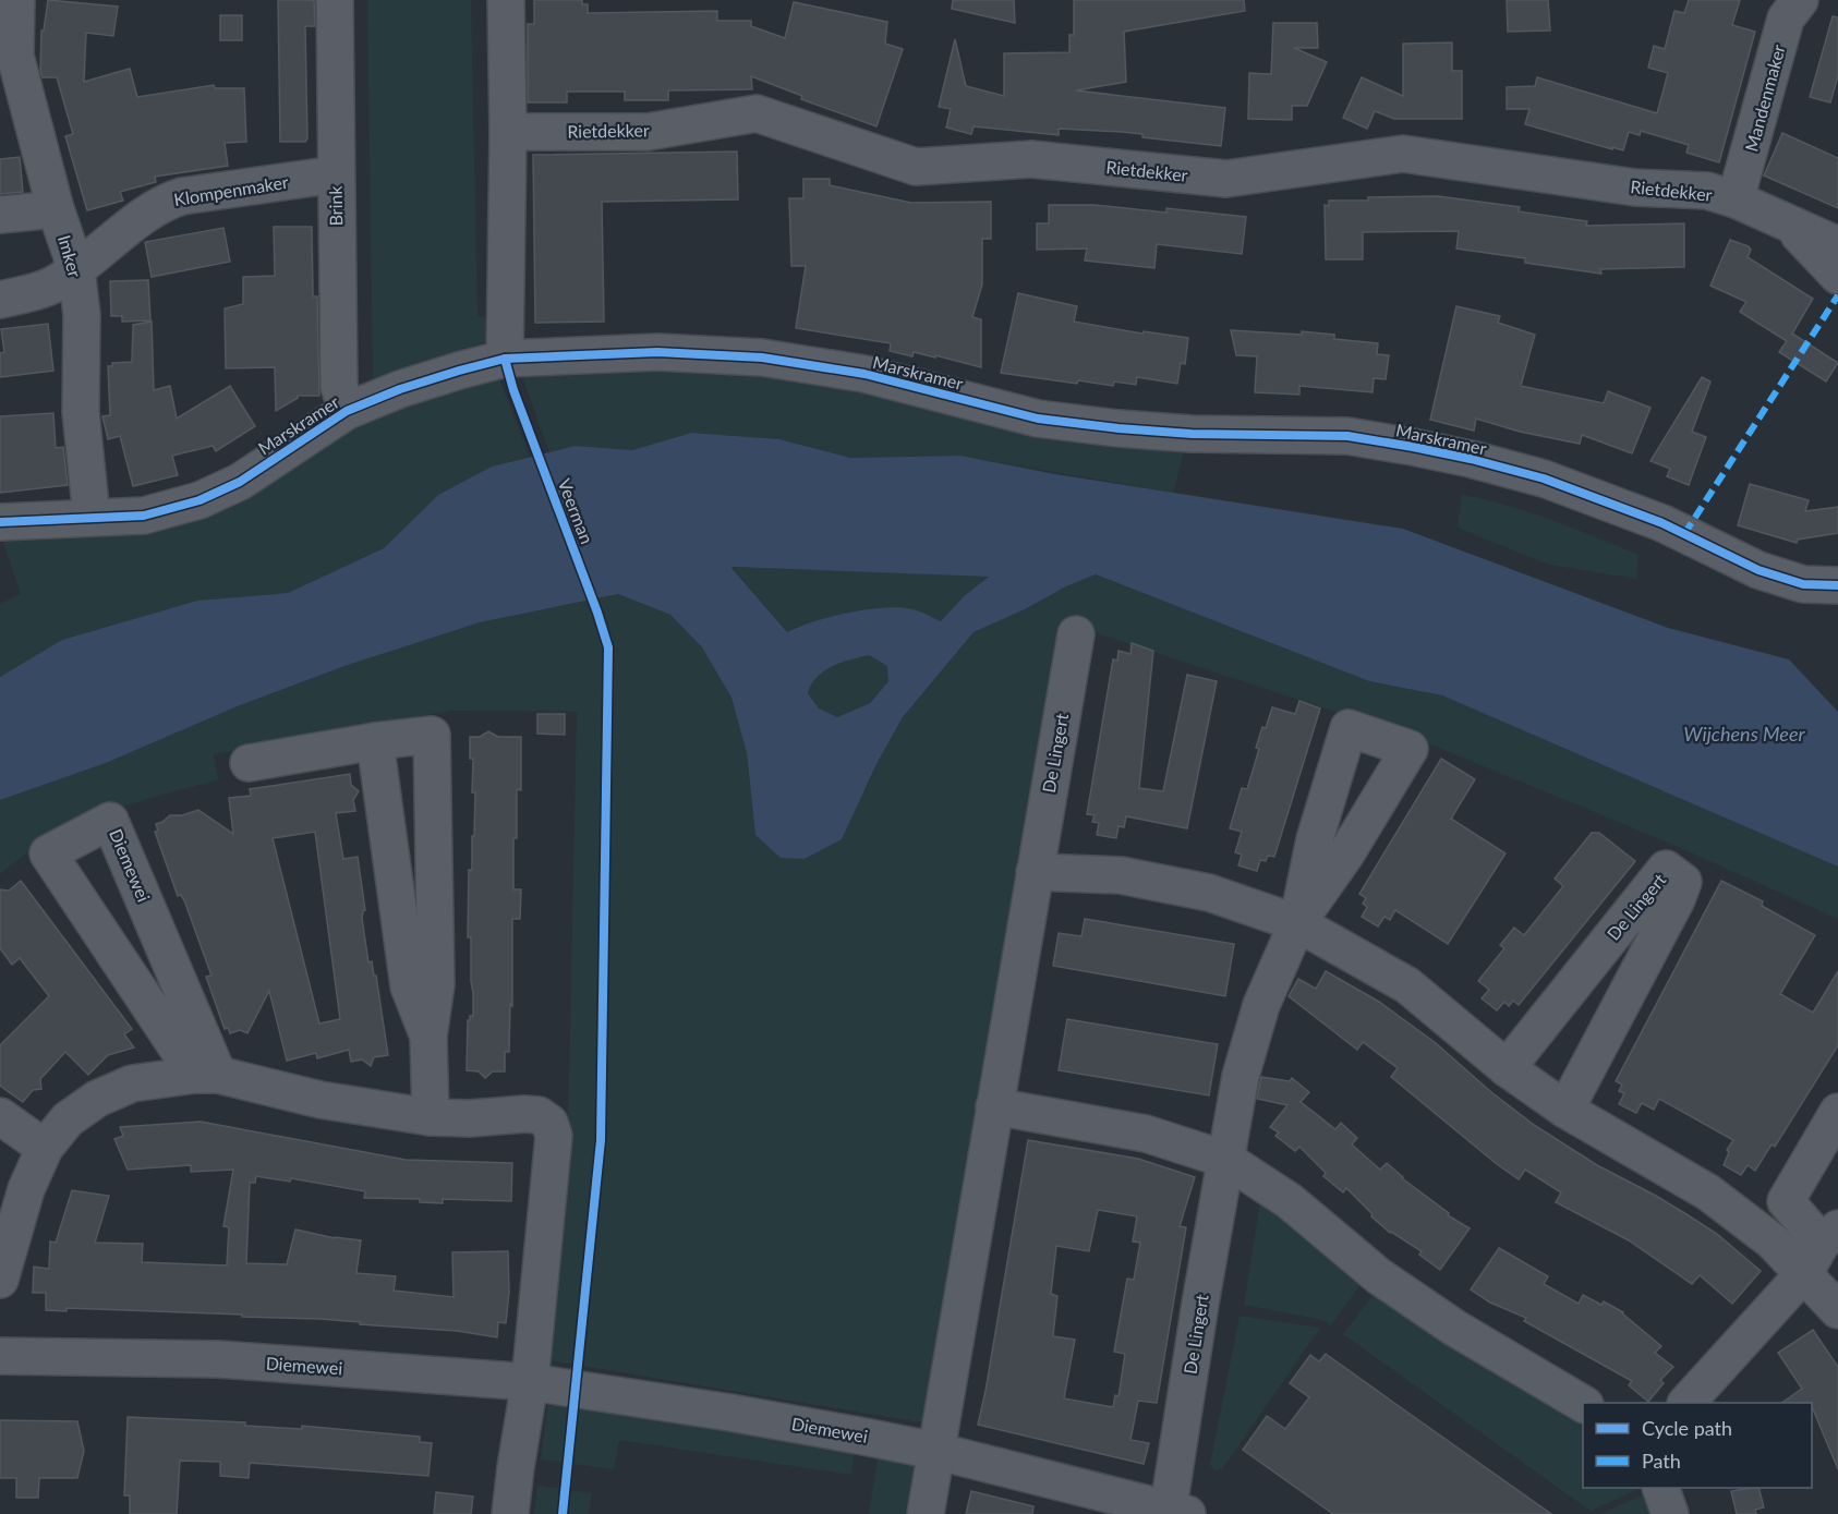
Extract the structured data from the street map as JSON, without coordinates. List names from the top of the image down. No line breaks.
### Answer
{"streets":{"street":["Mandenmaker","Rietdekker","Klompenmaker","Brink","Imker","Marskramer","De Lingert","Diemewei"],"cycle path":["Veerman"]},"crossings":[["Mandenmaker","Rietdekker"],["Klompenmaker","Brink"],["Klompenmaker","Imker"],["Brink","Marskramer"],["Imker","Marskramer"],["De Lingert","Diemewei"]],"water":["Wijchens Meer"],"legend":["Cycle path","Path"]}
